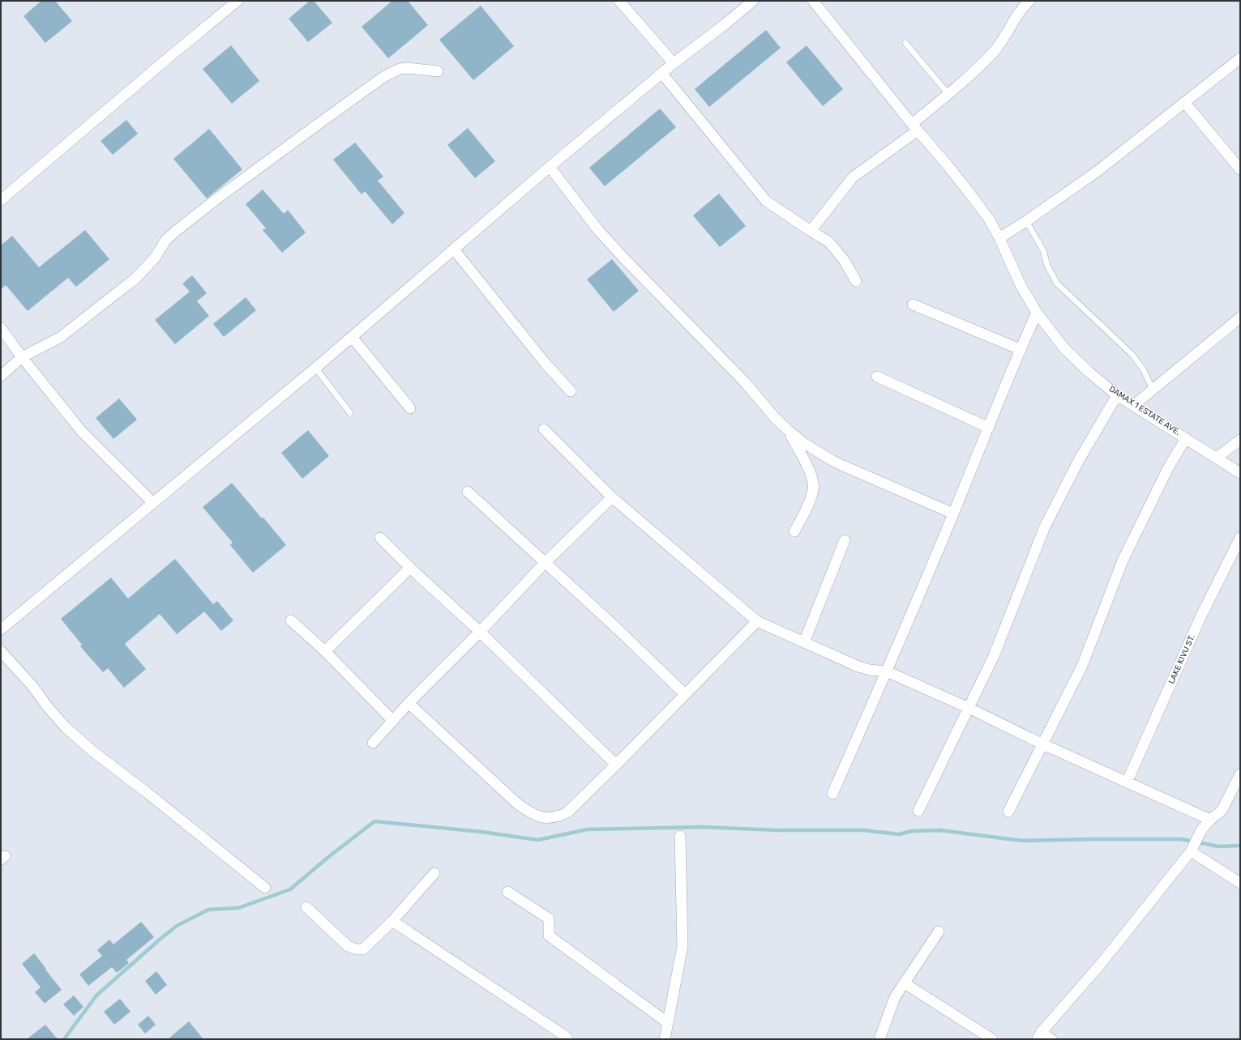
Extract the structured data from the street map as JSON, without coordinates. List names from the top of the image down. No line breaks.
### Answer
{"streets":{"street":["DAMAX 1 ESTATE AVE.","LAKE KIVU ST."]}}
